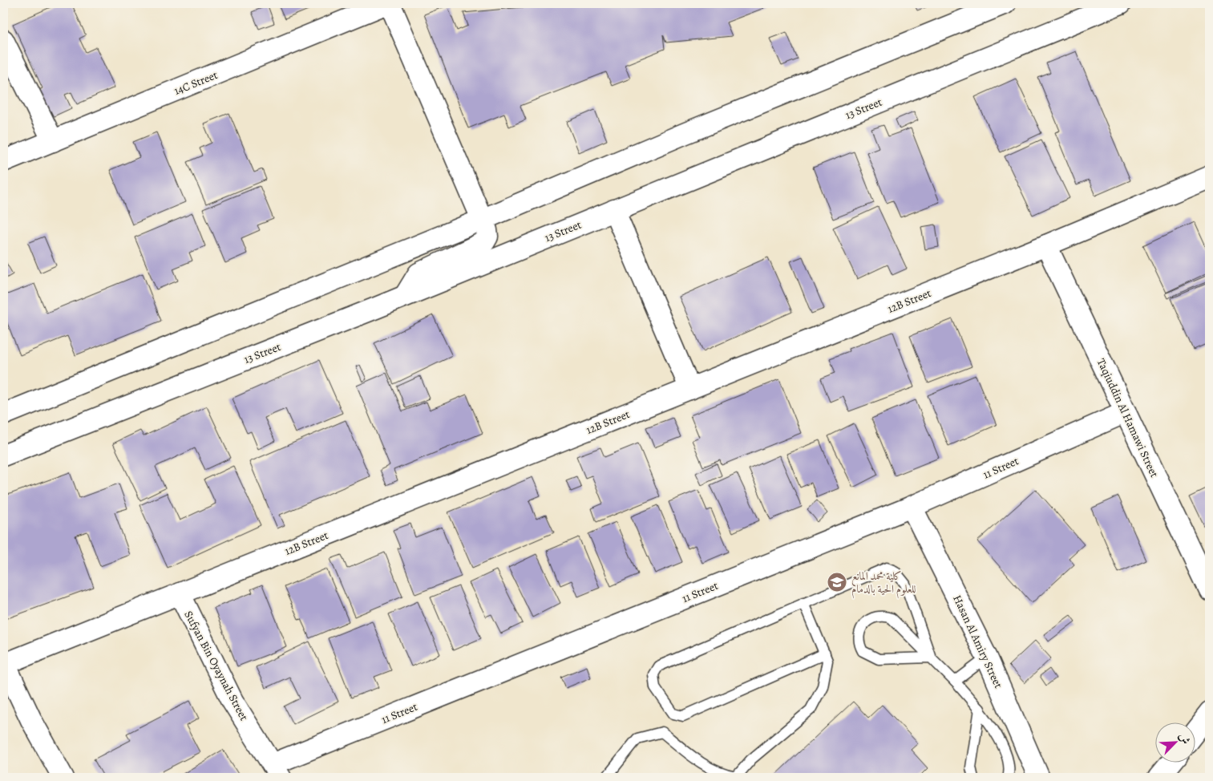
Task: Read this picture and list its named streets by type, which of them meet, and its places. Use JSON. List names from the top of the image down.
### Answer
{
  "streets": {
    "street": [
      "14C Street",
      "13 Street",
      "12B Street",
      "Taqiuddin Al Hamawi Street",
      "11 Street",
      "Hasan Al Amiry Street",
      "Sufyan Bin Oyaynah Street"
    ]
  },
  "crossings": [
    ["12B Street", "Taqiuddin Al Hamawi Street"],
    ["12B Street", "Sufyan Bin Oyaynah Street"],
    ["Taqiuddin Al Hamawi Street", "11 Street"],
    ["11 Street", "Hasan Al Amiry Street"],
    ["11 Street", "Sufyan Bin Oyaynah Street"]
  ],
  "places": {
    "school or university": ["كلية محمد المانع للعلوم الحية بالدمام"]
  },
  "north": "top right"
}
